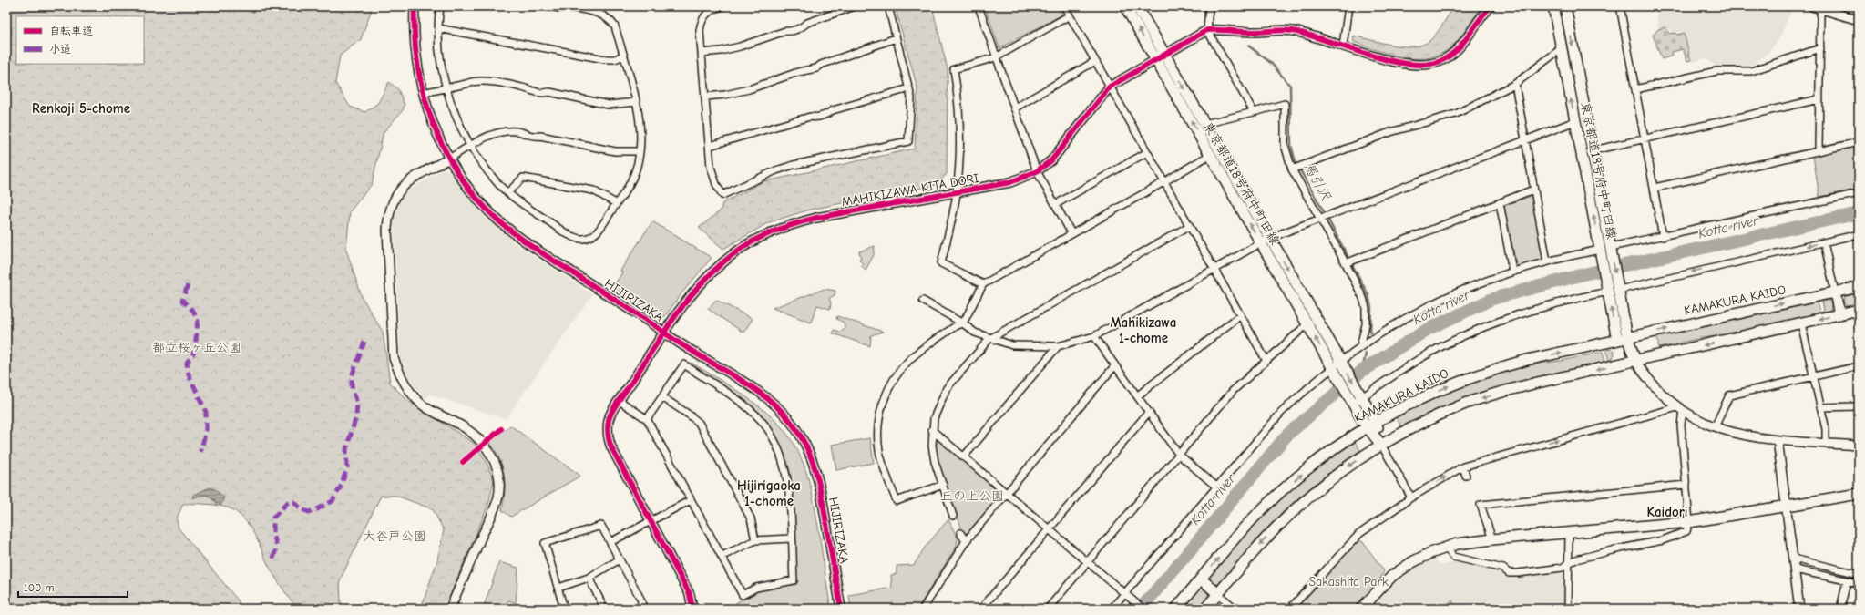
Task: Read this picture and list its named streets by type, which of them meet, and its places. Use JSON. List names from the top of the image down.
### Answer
{
  "streets": {
    "main road": ["東京都道18号府中町田線", "KAMAKURA KAIDO"],
    "street": ["MAHIKIZAWA KITA DORI", "HIJIRIZAKA"]
  },
  "crossings": [
    ["東京都道18号府中町田線", "MAHIKIZAWA KITA DORI"],
    ["東京都道18号府中町田線", "KAMAKURA KAIDO"],
    ["MAHIKIZAWA KITA DORI", "HIJIRIZAKA"]
  ],
  "districts": [
    "Renkoji 5-chome",
    "Mahikizawa 1-chome",
    "Hijirigaoka 1-chome",
    "Kaidori"
  ],
  "water": ["馬引沢", "Kotta river"],
  "parks": [
    "都立桜ヶ丘公園",
    "丘の上公園",
    "大谷戸公園",
    "Sakashita Park"
  ],
  "legend": ["自転車道", "小道"],
  "scale_bar": "100 m"
}
